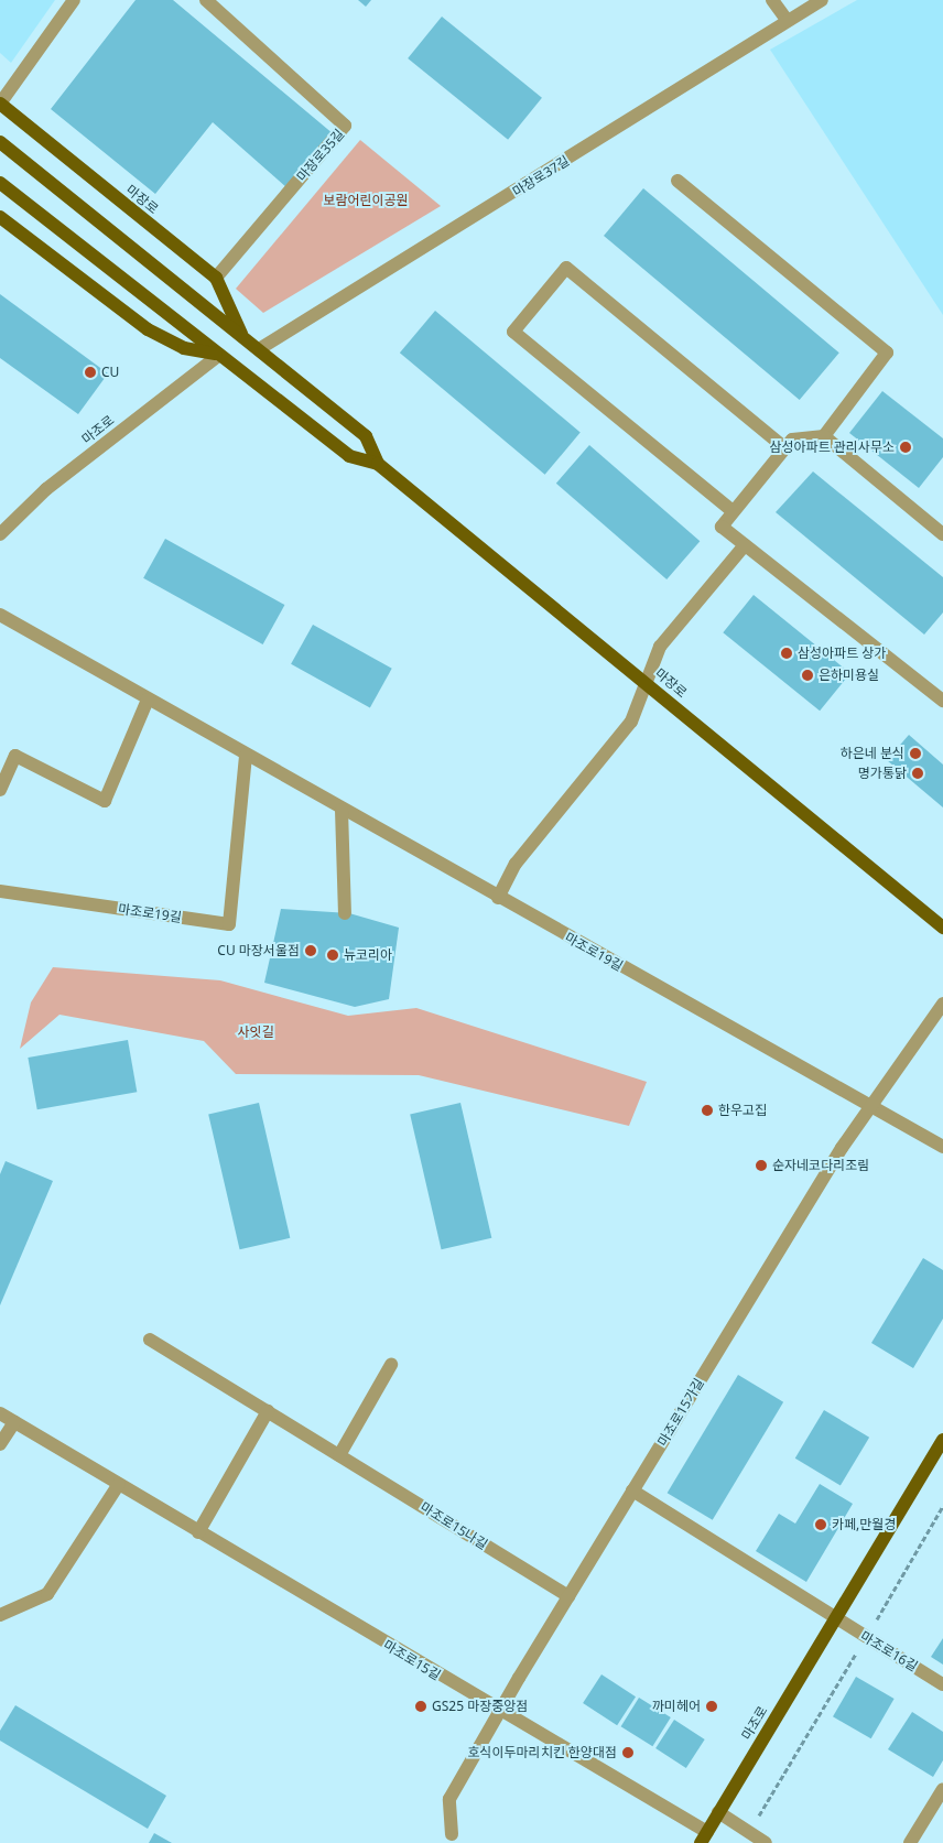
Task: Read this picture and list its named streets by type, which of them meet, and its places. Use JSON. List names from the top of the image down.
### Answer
{
  "streets": {
    "main road": ["마장로", "마조로"],
    "street": [
      "마장로35길",
      "마장로37길",
      "마조로19길",
      "마조로15가길",
      "마조로15나길",
      "마조로16길",
      "마조로15길"
    ]
  },
  "crossings": [
    ["마장로35길", "마장로"],
    ["마장로37길", "마장로"],
    ["마장로", "마조로"],
    ["마조로", "마조로16길"],
    ["마조로", "마조로15길"],
    ["마조로19길", "마조로15가길"],
    ["마조로15가길", "마조로15나길"],
    ["마조로15가길", "마조로15길"]
  ],
  "parks": ["보람어린이공원", "사잇길"],
  "places": [
    "CU",
    "삼성아파트 관리사무소",
    "삼성아파트 상가",
    "은하미용실",
    "하은네 분식",
    "명가통닭",
    "CU 마장서울점",
    "뉴코리아",
    "한우고집",
    "순자네코다리조림",
    "카페,만월경",
    "GS25 마장중앙점",
    "까미헤어",
    "호식이두마리치킨 한양대점"
  ]
}
